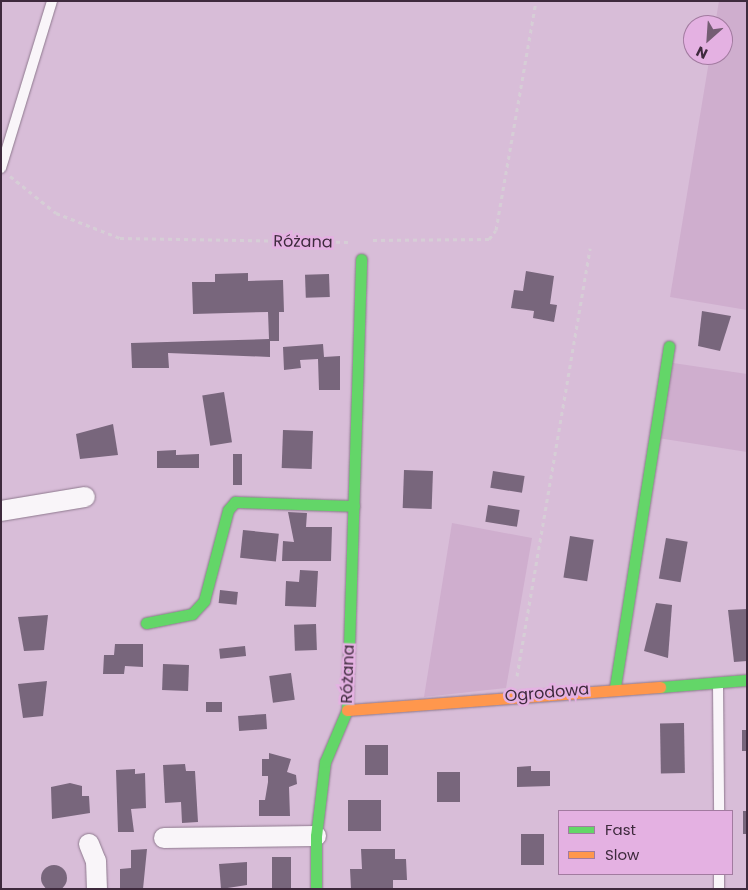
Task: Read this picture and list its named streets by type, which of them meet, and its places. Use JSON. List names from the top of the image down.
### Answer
{
  "streets": {
    "street": ["Różana", "Ogrodowa"]
  },
  "crossings": [
    ["Różana", "Ogrodowa"]
  ],
  "legend": ["Fast", "Slow"],
  "north": "bottom left"
}
